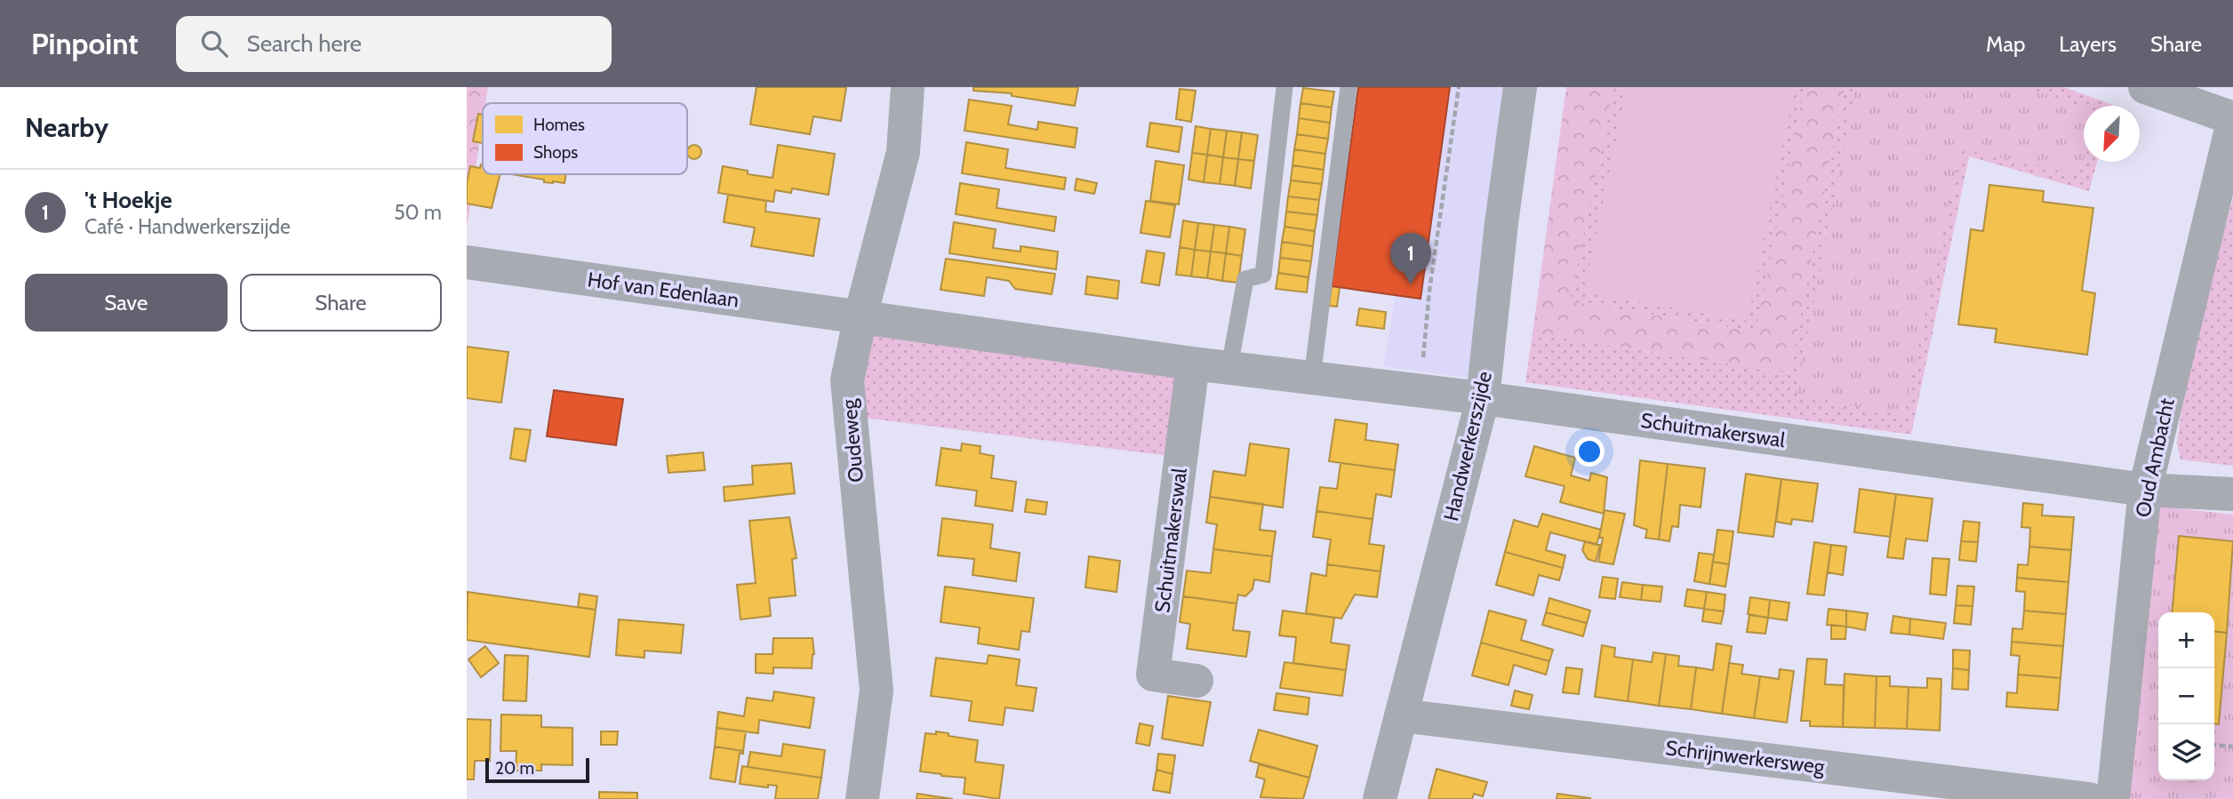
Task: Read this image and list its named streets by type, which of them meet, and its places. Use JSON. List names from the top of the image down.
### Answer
{
  "streets": {
    "street": [
      "Hof van Edenlaan",
      "Schuitmakerswal",
      "Oudeweg",
      "Handwerkerszijde",
      "Oud Ambacht",
      "Schrijnwerkersweg"
    ]
  },
  "crossings": [
    ["Hof van Edenlaan", "Schuitmakerswal"],
    ["Hof van Edenlaan", "Oudeweg"],
    ["Schuitmakerswal", "Oudeweg"],
    ["Schuitmakerswal", "Handwerkerszijde"],
    ["Schuitmakerswal", "Oud Ambacht"],
    ["Handwerkerszijde", "Schrijnwerkersweg"]
  ],
  "legend": ["Homes", "Shops"],
  "scale_bar": "20 m",
  "north": "bottom left",
  "page": {
    "header": "Pinpoint",
    "search": "Search here",
    "nav": ["Map", "Layers", "Share"],
    "heading": "Nearby",
    "list": [
      {
        "mark": "1",
        "name": "'t Hoekje",
        "note": "Café · Handwerkerszijde",
        "value": "50 m"
      }
    ],
    "pins": "1",
    "buttons": ["Save", "Share"],
    "map_buttons": ["+", "−"],
    "scale": "20 m"
  }
}
